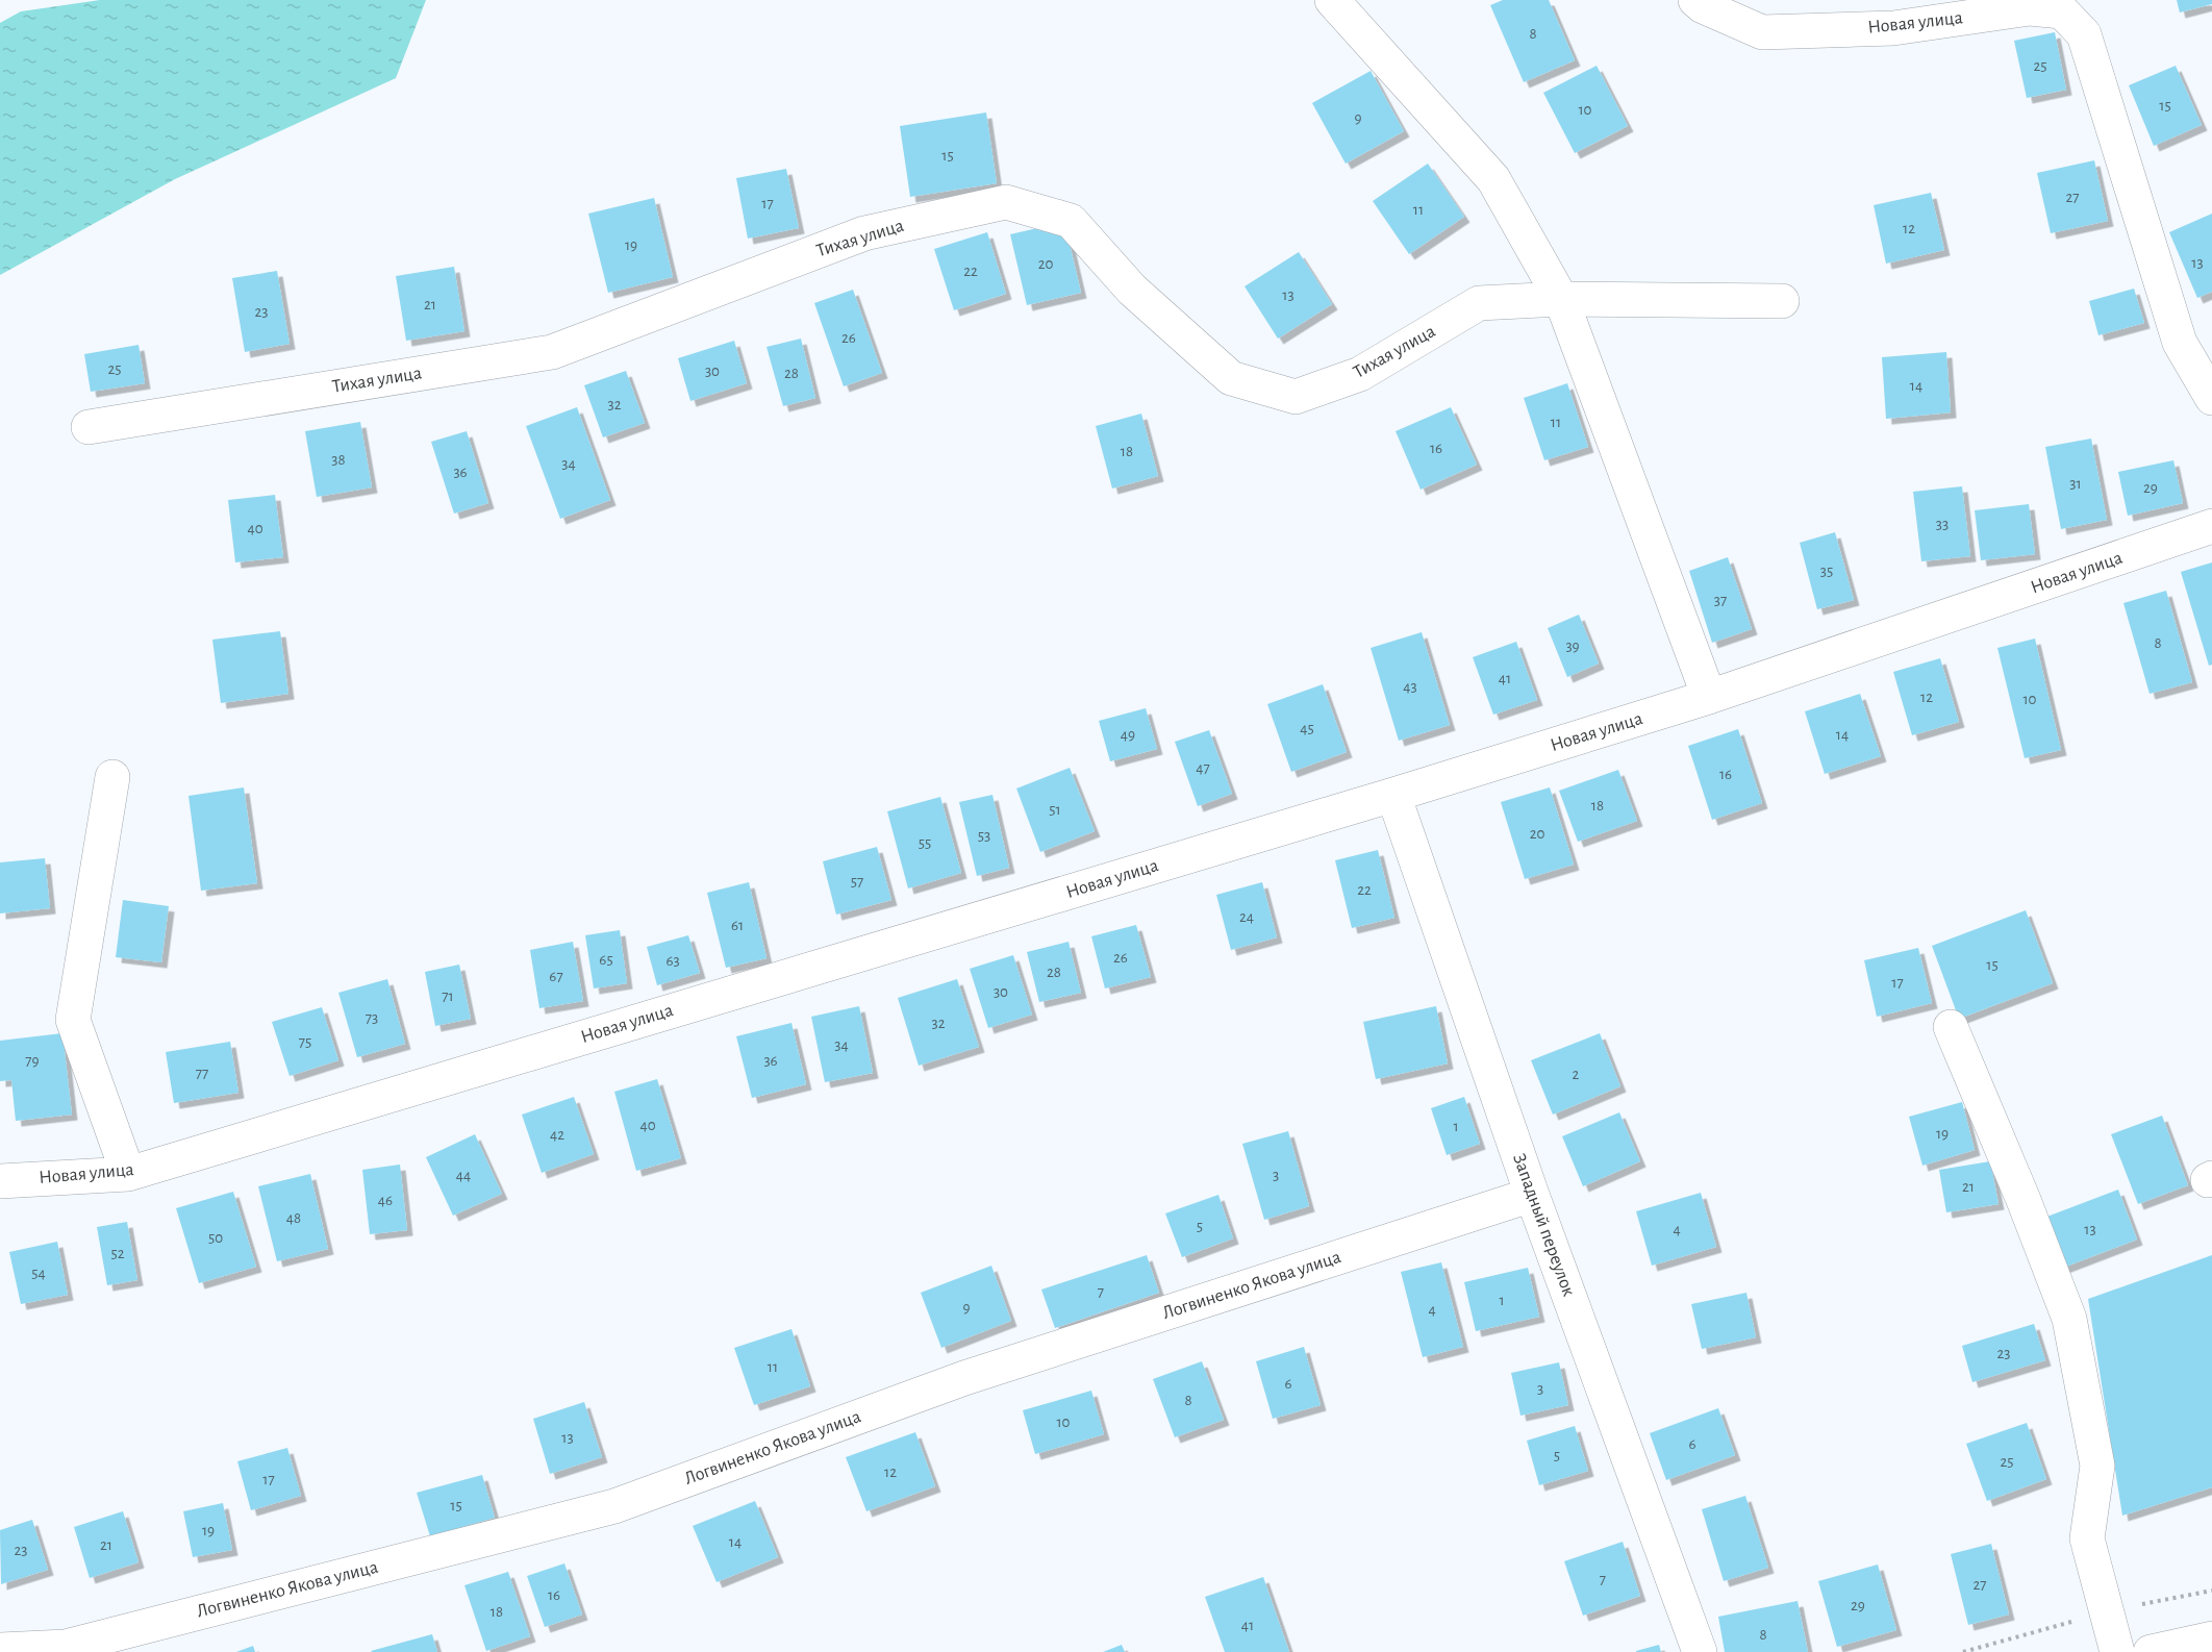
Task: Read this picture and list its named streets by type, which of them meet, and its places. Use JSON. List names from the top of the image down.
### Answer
{
  "streets": {
    "street": [
      "Новая улица",
      "Тихая улица",
      "Западный переулок",
      "Логвиненко Якова улица"
    ]
  },
  "crossings": [
    ["Новая улица", "Западный переулок"],
    ["Западный переулок", "Логвиненко Якова улица"]
  ],
  "house_numbers": [
    "8",
    "25",
    "15",
    "10",
    "9",
    "15",
    "27",
    "17",
    "11",
    "12",
    "19",
    "13",
    "20",
    "22",
    "13",
    "21",
    "23",
    "26",
    "25",
    "30",
    "28",
    "14",
    "32",
    "11",
    "16",
    "18",
    "38",
    "34",
    "36",
    "31",
    "29",
    "33",
    "40",
    "35",
    "37",
    "8",
    "39",
    "41",
    "43",
    "12",
    "10",
    "45",
    "49",
    "14",
    "47",
    "16",
    "18",
    "51",
    "20",
    "53",
    "55",
    "57",
    "22",
    "24",
    "61",
    "26",
    "65",
    "63",
    "15",
    "28",
    "67",
    "17",
    "30",
    "71",
    "73",
    "32",
    "75",
    "34",
    "79",
    "36",
    "77",
    "2",
    "40",
    "1",
    "19",
    "42",
    "44",
    "3",
    "21",
    "46",
    "48",
    "5",
    "4",
    "13",
    "50",
    "52",
    "54",
    "7",
    "1",
    "9",
    "4",
    "23",
    "11",
    "6",
    "3",
    "8",
    "10",
    "13",
    "6",
    "5",
    "25",
    "12",
    "17",
    "15",
    "19",
    "14",
    "21",
    "23",
    "7",
    "27",
    "16",
    "29",
    "18",
    "41",
    "8"
  ]
}
